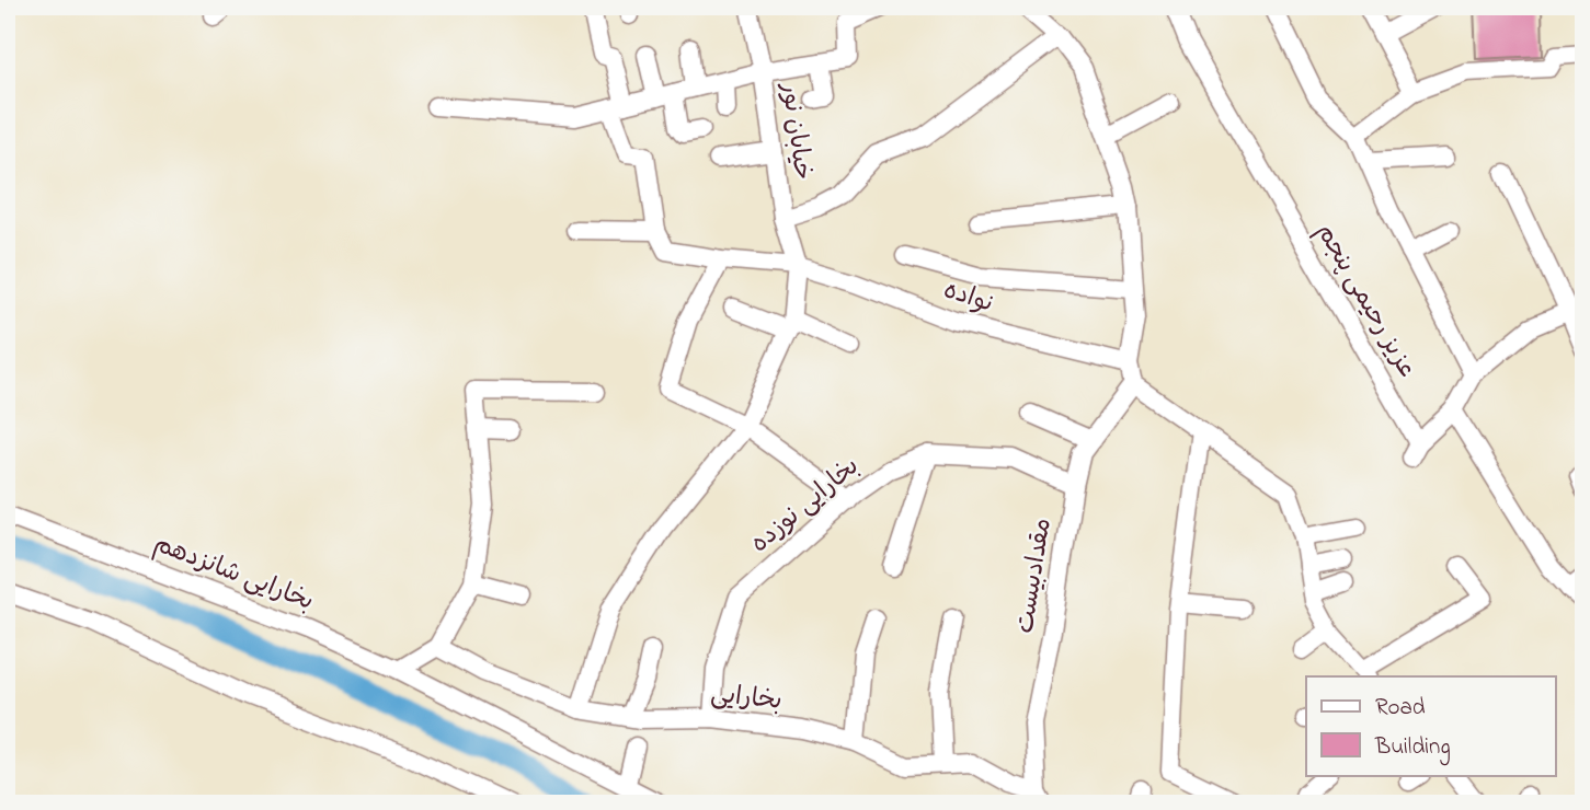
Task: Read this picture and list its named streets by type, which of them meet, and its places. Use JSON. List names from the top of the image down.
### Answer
{
  "streets": {
    "street": [
      "خیابان نور",
      "نواده",
      "عزیز رحیمی پنجم",
      "بخارایی نوزده",
      "بخارایی شانزدهم",
      "مقدادبیست",
      "بخارایی"
    ]
  },
  "crossings": [
    ["خیابان نور", "نواده"],
    ["خیابان نور", "بخارایی"],
    ["بخارایی نوزده", "مقدادبیست"],
    ["بخارایی نوزده", "بخارایی"],
    ["مقدادبیست", "بخارایی"]
  ],
  "legend": ["Road", "Building"]
}
